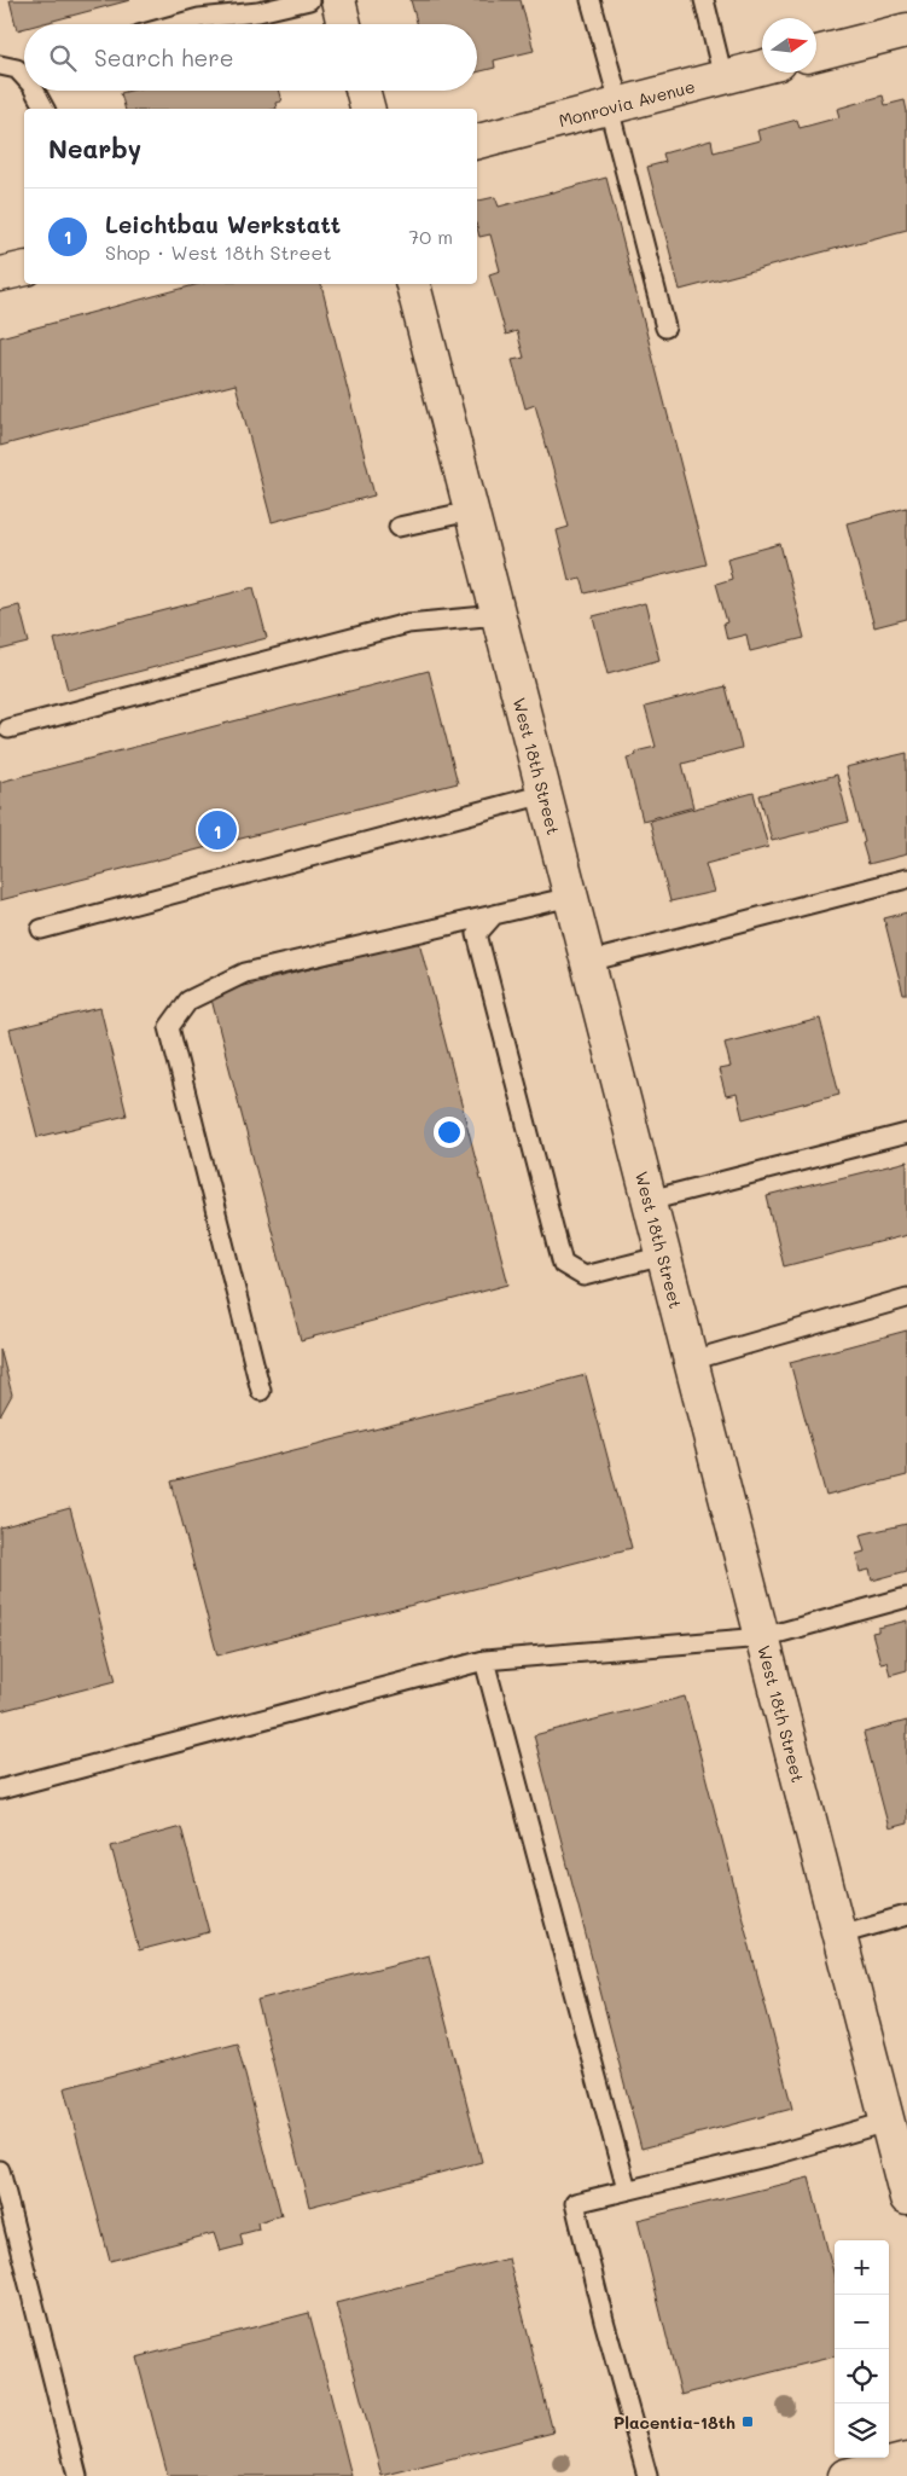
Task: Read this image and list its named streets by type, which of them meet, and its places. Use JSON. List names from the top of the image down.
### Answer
{
  "streets": {
    "street": ["Monrovia Avenue", "West 18th Street"]
  },
  "places": {
    "transit": ["Placentia-18th"]
  },
  "north": "right",
  "page": {
    "search": "Search here",
    "heading": "Nearby",
    "list": [
      {
        "mark": "1",
        "name": "Leichtbau Werkstatt",
        "note": "Shop · West 18th Street",
        "value": "70 m"
      }
    ],
    "pins": "1",
    "map_buttons": ["+", "−"]
  }
}
